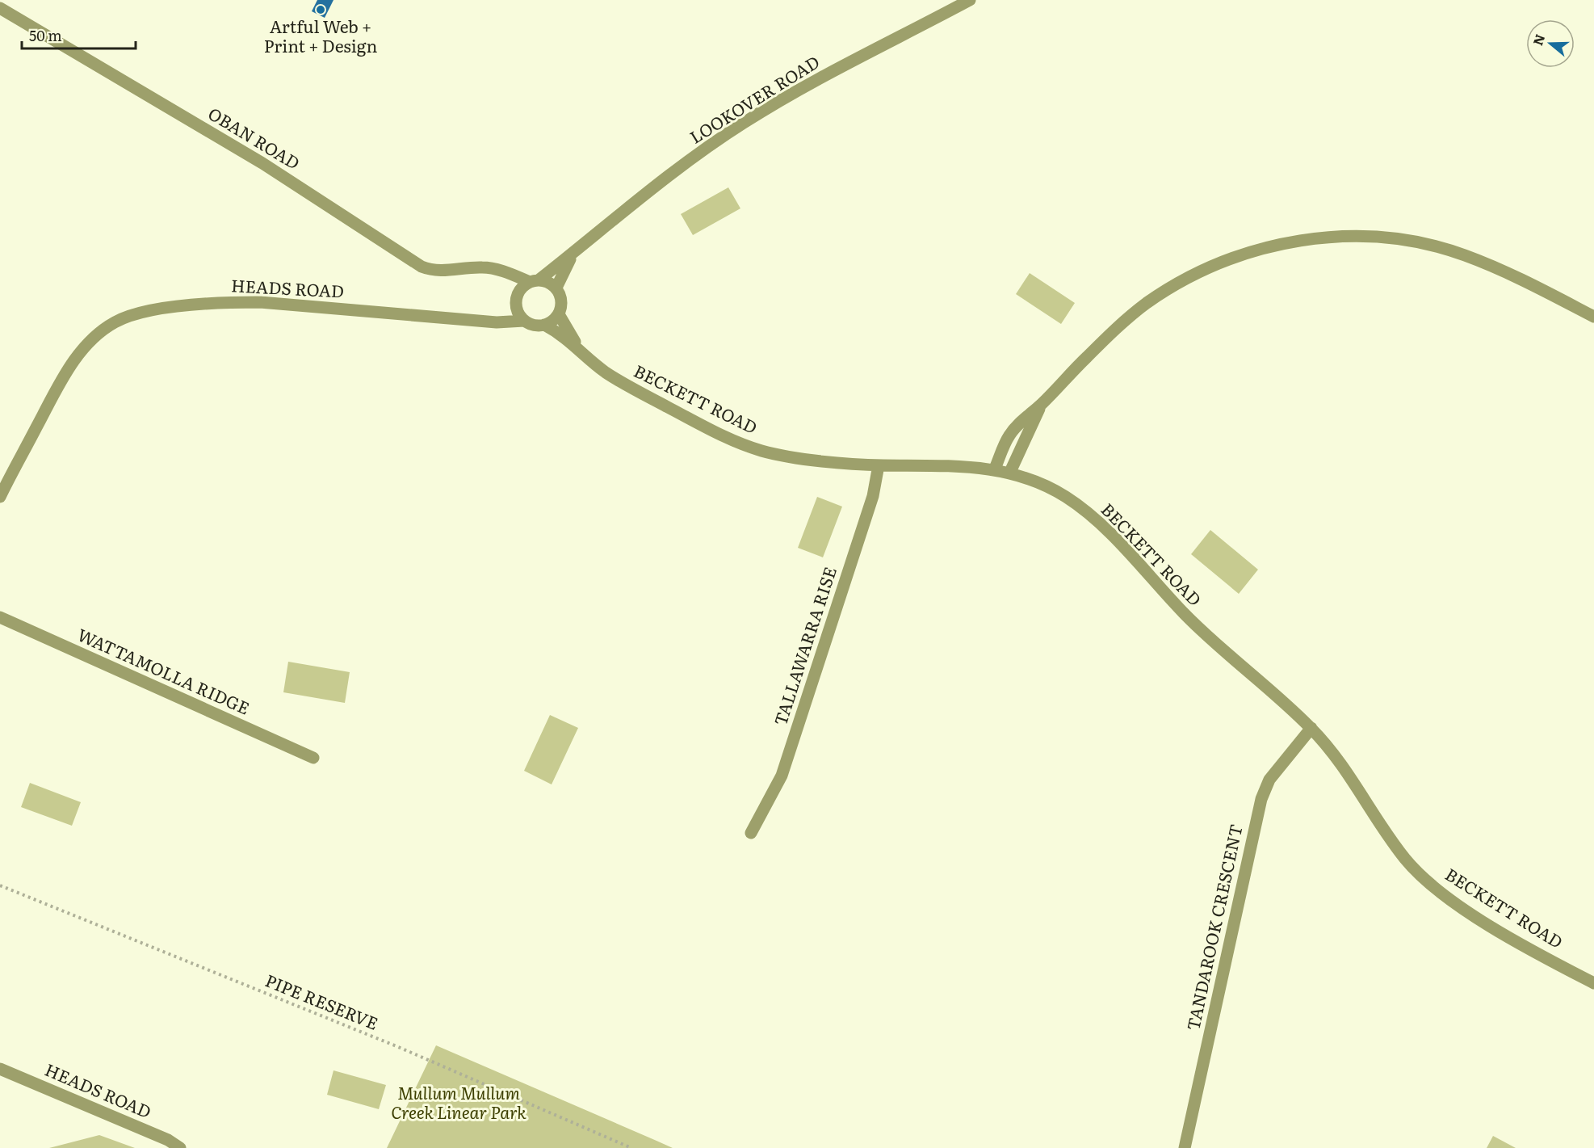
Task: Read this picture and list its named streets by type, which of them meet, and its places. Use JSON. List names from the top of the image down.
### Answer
{
  "streets": {
    "street": [
      "LOOKOVER ROAD",
      "OBAN ROAD",
      "HEADS ROAD",
      "BECKETT ROAD",
      "TALLAWARRA RISE",
      "WATTAMOLLA RIDGE",
      "TANDAROOK CRESCENT"
    ],
    "path": ["PIPE RESERVE"]
  },
  "crossings": [
    ["LOOKOVER ROAD", "OBAN ROAD"],
    ["LOOKOVER ROAD", "HEADS ROAD"],
    ["LOOKOVER ROAD", "BECKETT ROAD"],
    ["OBAN ROAD", "HEADS ROAD"],
    ["OBAN ROAD", "BECKETT ROAD"],
    ["HEADS ROAD", "BECKETT ROAD"],
    ["BECKETT ROAD", "TALLAWARRA RISE"],
    ["BECKETT ROAD", "TANDAROOK CRESCENT"]
  ],
  "parks": ["Mullum Mullum Creek Linear Park"],
  "places": ["Artful Web + Print + Design"],
  "scale_bar": "50 m",
  "north": "left"
}
